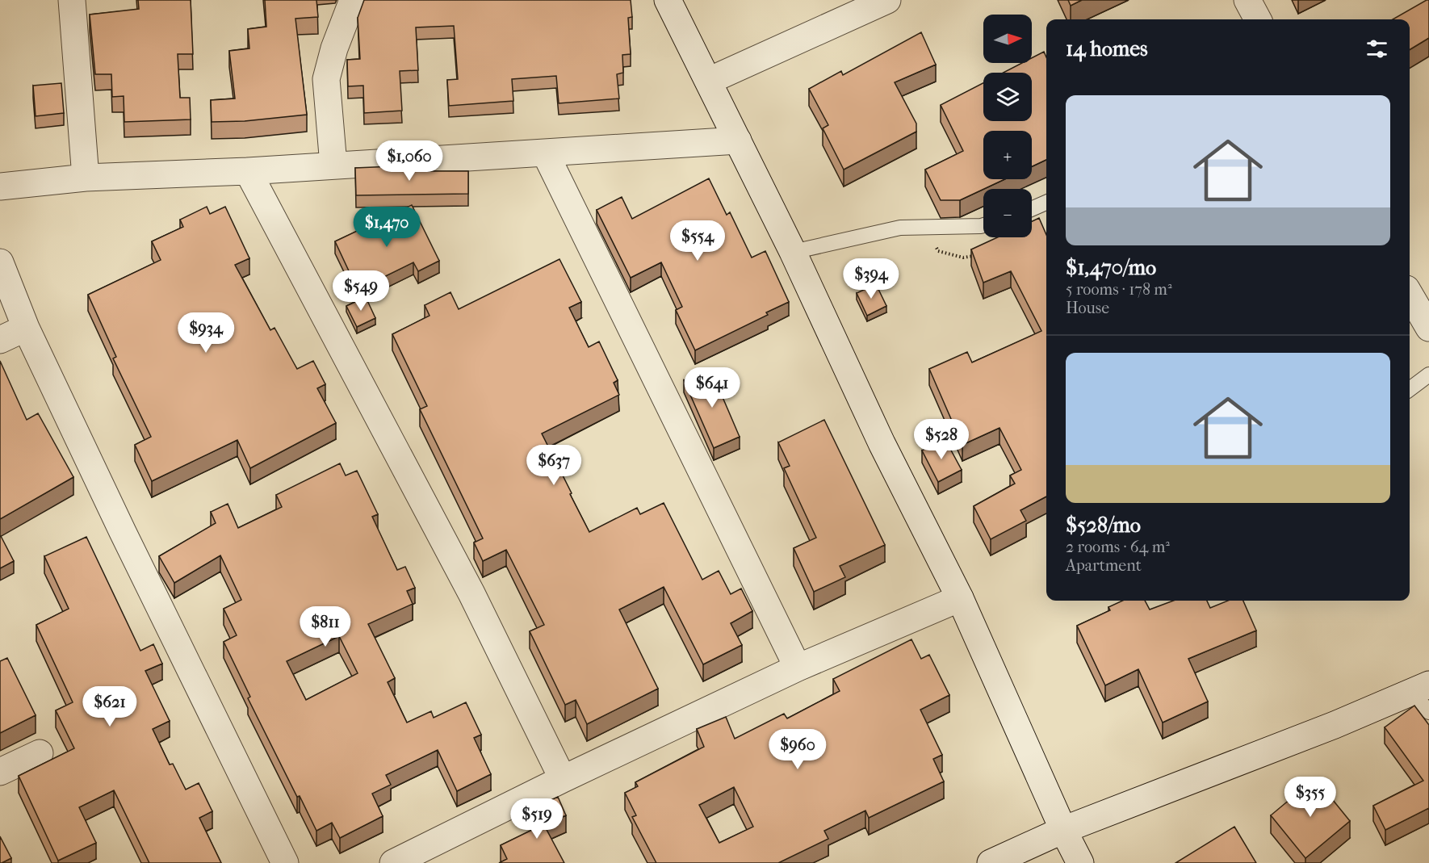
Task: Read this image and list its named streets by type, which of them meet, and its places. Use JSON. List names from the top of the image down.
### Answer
{
  "north": "right",
  "page": {
    "map_buttons": ["+", "−"],
    "heading": "14 homes",
    "list": [
      {
        "name": "$1,470/mo",
        "note": "5 rooms · 178 m² · House"
      },
      {
        "name": "$528/mo",
        "note": "2 rooms · 64 m² · Apartment"
      }
    ],
    "price": [
      "$1,060",
      "$1,470",
      "$554",
      "$394",
      "$549",
      "$934",
      "$641",
      "$528",
      "$637",
      "$811",
      "$621",
      "$960",
      "$355",
      "$519"
    ]
  }
}
